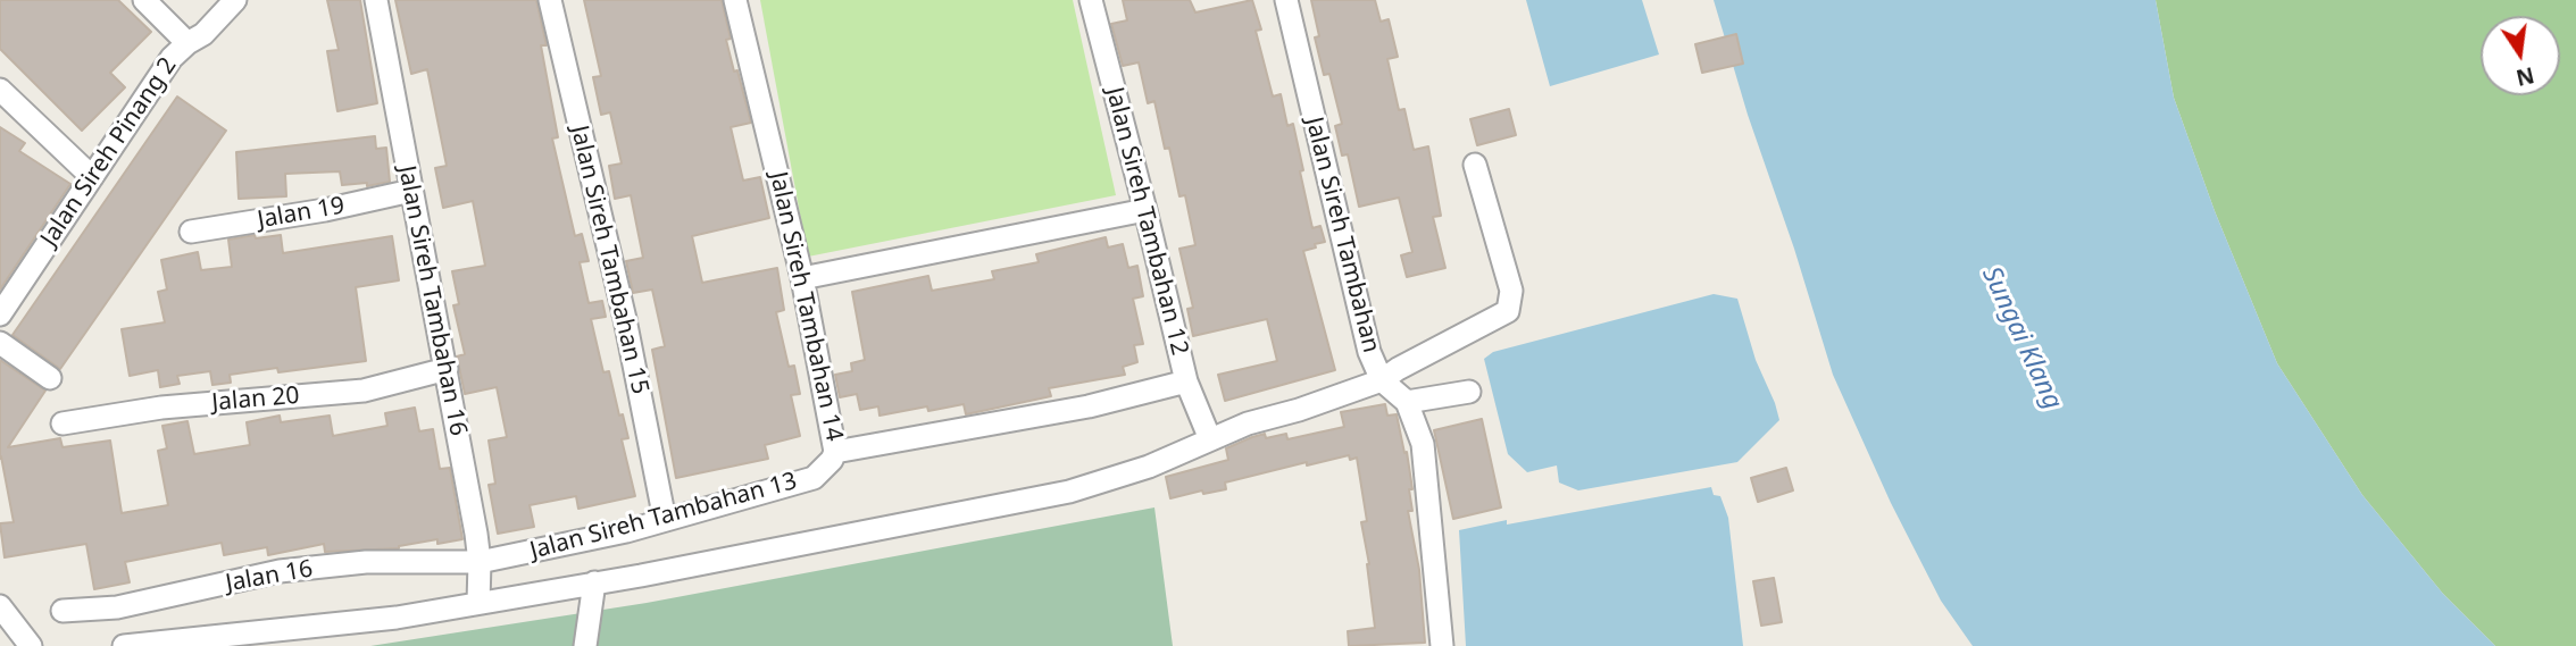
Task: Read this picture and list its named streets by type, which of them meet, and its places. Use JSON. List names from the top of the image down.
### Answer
{
  "streets": {
    "street": [
      "Jalan Sireh Pinang 2",
      "Jalan 19",
      "Jalan Sireh Tambahan 12",
      "Jalan Sireh Tambahan",
      "Jalan Sireh Tambahan 15",
      "Jalan Sireh Tambahan 16",
      "Jalan Sireh Tambahan 14",
      "Jalan 20",
      "Jalan Sireh Tambahan 13",
      "Jalan 16"
    ]
  },
  "crossings": [
    ["Jalan 19", "Jalan Sireh Tambahan 16"],
    ["Jalan Sireh Tambahan 12", "Jalan Sireh Tambahan 14"],
    ["Jalan Sireh Tambahan 15", "Jalan Sireh Tambahan 13"],
    ["Jalan Sireh Tambahan 16", "Jalan 20"],
    ["Jalan Sireh Tambahan 16", "Jalan Sireh Tambahan 13"],
    ["Jalan Sireh Tambahan 16", "Jalan 16"],
    ["Jalan Sireh Tambahan 14", "Jalan Sireh Tambahan 13"],
    ["Jalan Sireh Tambahan 13", "Jalan 16"]
  ],
  "water": ["Sungai Klang"],
  "north": "bottom"
}
